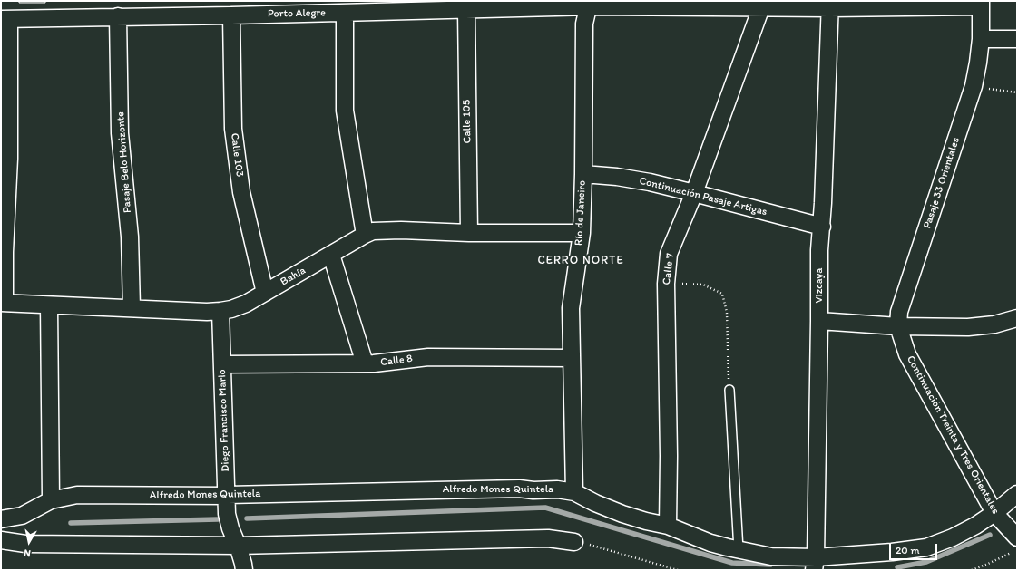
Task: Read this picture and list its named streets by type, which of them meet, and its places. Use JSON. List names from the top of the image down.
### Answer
{
  "streets": {
    "street": [
      "Porto Alegre",
      "Calle 105",
      "Calle 103",
      "Pasaje Belo Horizonte",
      "Pasaje 33 Orientales",
      "Continuación Pasaje Artigas",
      "Río de Janeiro",
      "Calle 7",
      "Bahía",
      "Vizcaya",
      "Calle 8",
      "Diego Francisco Mario",
      "Continuación Treinta y Tres Orientales",
      "Alfredo Mones Quintela"
    ]
  },
  "crossings": [
    ["Porto Alegre", "Calle 105"],
    ["Porto Alegre", "Calle 103"],
    ["Porto Alegre", "Pasaje Belo Horizonte"],
    ["Porto Alegre", "Pasaje 33 Orientales"],
    ["Porto Alegre", "Río de Janeiro"],
    ["Porto Alegre", "Calle 7"],
    ["Porto Alegre", "Vizcaya"],
    ["Calle 105", "Bahía"],
    ["Calle 103", "Bahía"],
    ["Pasaje Belo Horizonte", "Bahía"],
    ["Pasaje 33 Orientales", "Continuación Treinta y Tres Orientales"],
    ["Continuación Pasaje Artigas", "Río de Janeiro"],
    ["Continuación Pasaje Artigas", "Calle 7"],
    ["Continuación Pasaje Artigas", "Vizcaya"],
    ["Río de Janeiro", "Bahía"],
    ["Río de Janeiro", "Calle 8"],
    ["Río de Janeiro", "Alfredo Mones Quintela"],
    ["Calle 7", "Alfredo Mones Quintela"],
    ["Bahía", "Diego Francisco Mario"],
    ["Vizcaya", "Alfredo Mones Quintela"],
    ["Calle 8", "Diego Francisco Mario"],
    ["Diego Francisco Mario", "Alfredo Mones Quintela"],
    ["Continuación Treinta y Tres Orientales", "Alfredo Mones Quintela"]
  ],
  "districts": ["CERRO NORTE"],
  "scale_bar": "20 m",
  "north": "bottom"
}
